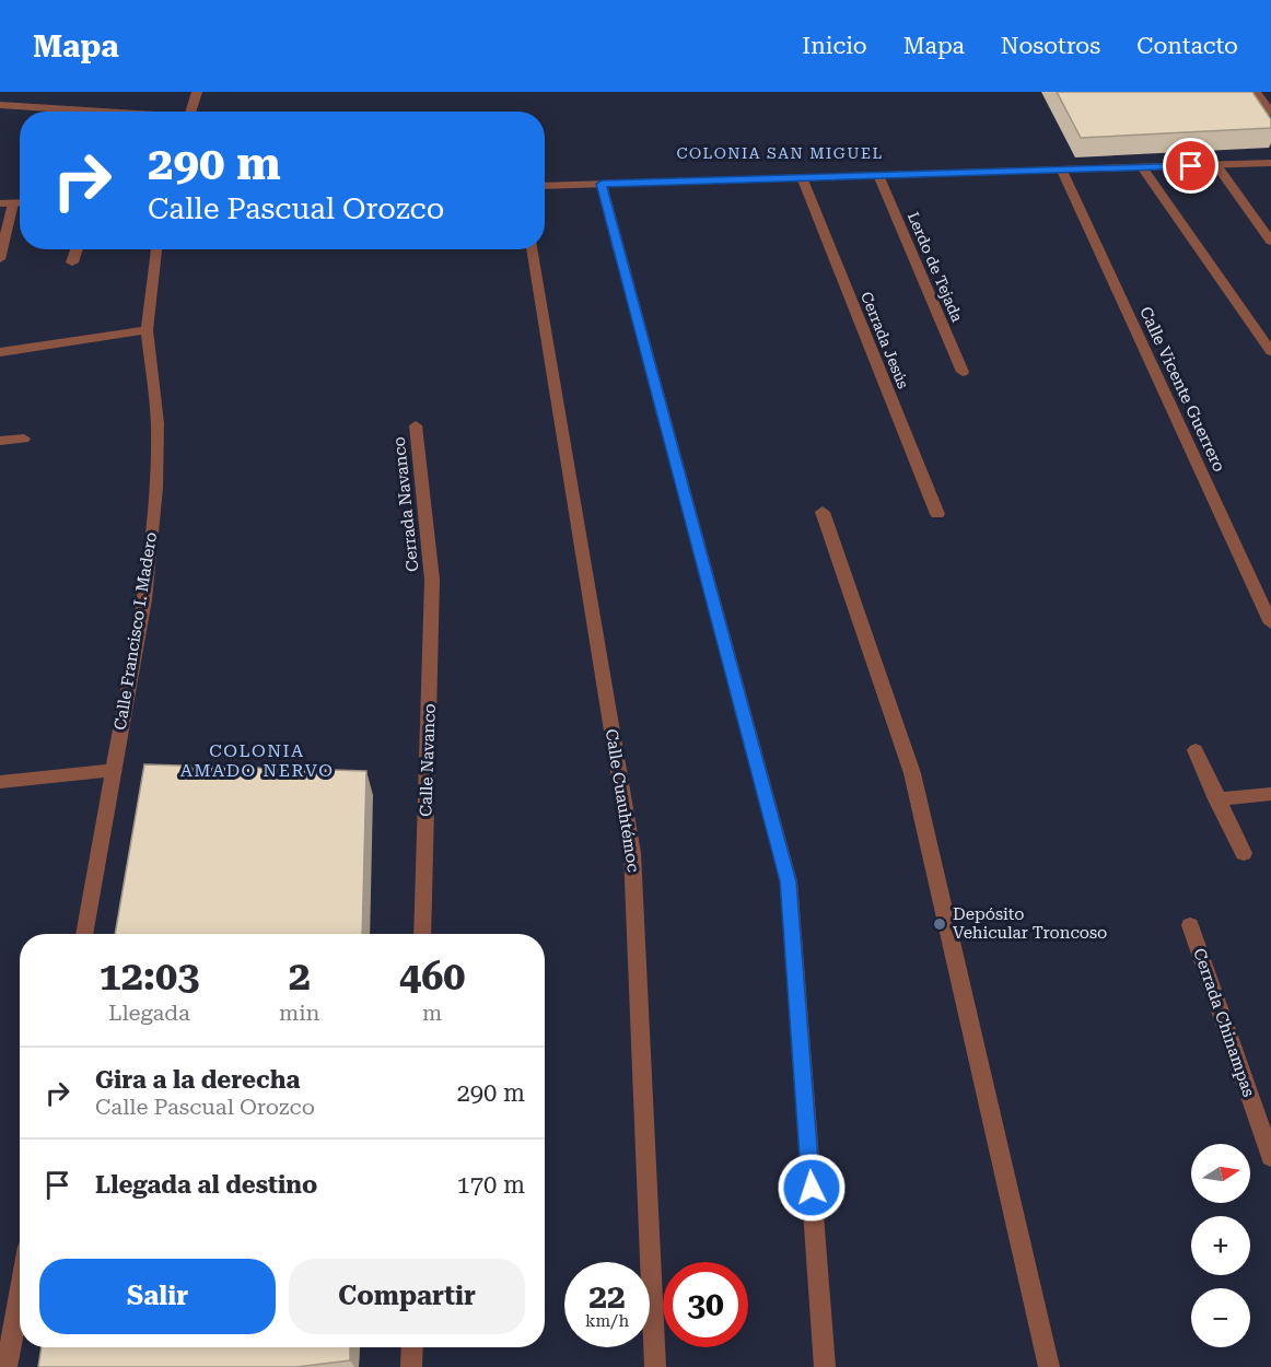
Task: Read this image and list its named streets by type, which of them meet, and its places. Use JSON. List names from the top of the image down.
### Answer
{
  "streets": {
    "street": [
      "Lerdo de Tejada",
      "Cerrada Jesús",
      "Calle Vicente Guerrero",
      "Cerrada Navanco",
      "Calle Francisco I. Madero",
      "Calle Navanco",
      "Calle Cuauhtémoc",
      "Cerrada Chinampas"
    ]
  },
  "crossings": [
    ["Cerrada Navanco", "Calle Navanco"]
  ],
  "districts": ["COLONIA SAN MIGUEL", "COLONIA AMADO NERVO"],
  "places": ["Depósito Vehicular Troncoso"],
  "north": "right",
  "page": {
    "header": "Mapa",
    "nav": [
      "Inicio",
      "Mapa",
      "Nosotros",
      "Contacto"
    ],
    "turn": ["290 m", "Calle Pascual Orozco"],
    "eta": [
      "12:03",
      "Llegada",
      "2",
      "min",
      "460",
      "m"
    ],
    "list": [
      {
        "name": "Gira a la derecha",
        "note": "Calle Pascual Orozco",
        "value": "290 m"
      },
      {
        "name": "Llegada al destino",
        "value": "170 m"
      }
    ],
    "map_buttons": ["+", "−"],
    "buttons": ["Salir", "Compartir"],
    "speed": "22 km/h",
    "limit": "30"
  }
}
